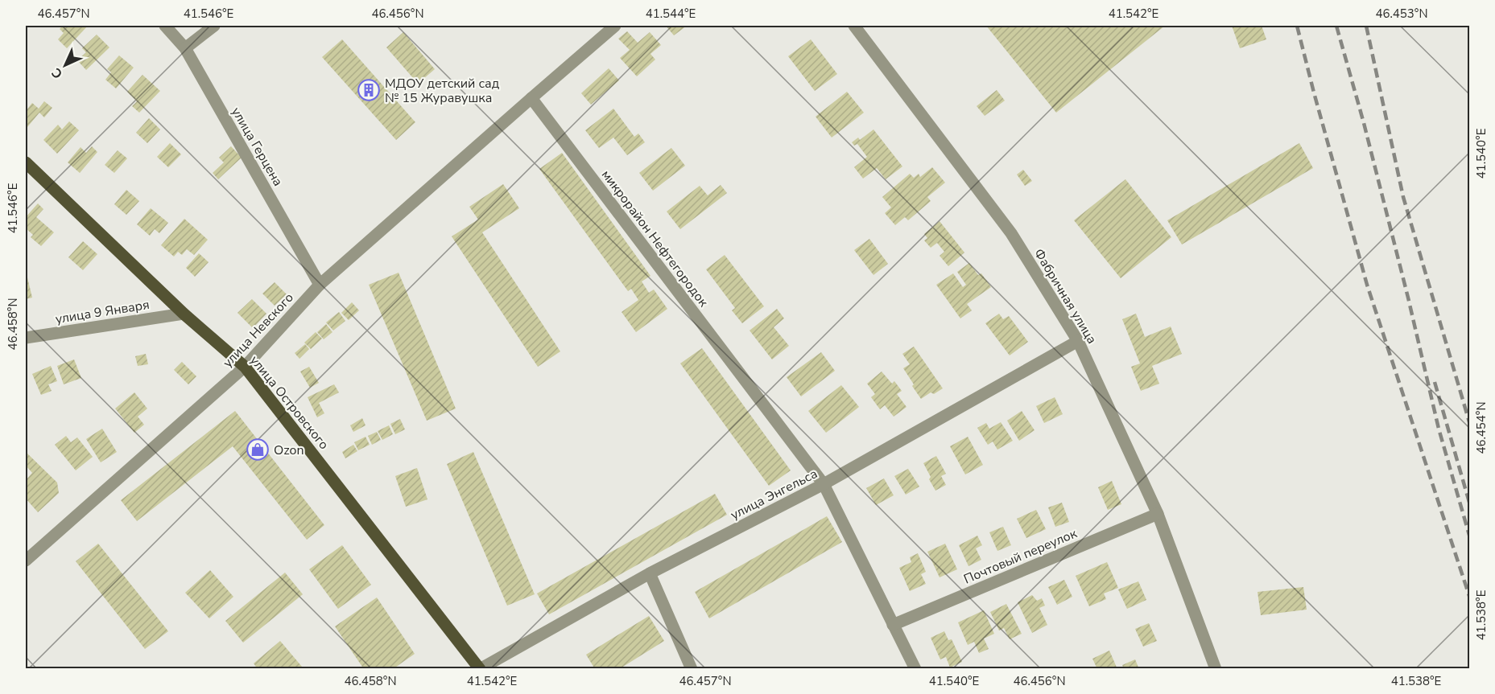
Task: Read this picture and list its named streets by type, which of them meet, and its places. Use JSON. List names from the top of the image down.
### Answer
{
  "streets": {
    "main road": ["улица Островского"],
    "street": [
      "улица Герцена",
      "микрорайон Нефтегородок",
      "Фабричная улица",
      "улица 9 Января",
      "улица Невского",
      "улица Энгельса",
      "Почтовый переулок"
    ]
  },
  "crossings": [
    ["улица Герцена", "улица Невского"],
    ["микрорайон Нефтегородок", "улица Невского"],
    ["микрорайон Нефтегородок", "улица Энгельса"],
    ["микрорайон Нефтегородок", "Почтовый переулок"],
    ["Фабричная улица", "улица Энгельса"],
    ["Фабричная улица", "Почтовый переулок"],
    ["улица 9 Января", "улица Островского"],
    ["улица Невского", "улица Островского"],
    ["улица Островского", "улица Энгельса"]
  ],
  "places": {
    "building": ["МДОУ детский сад № 15 Журавушка"],
    "shop": ["Ozon"]
  },
  "north": "bottom left",
  "coordinates": [
    "46.457°N",
    "41.546°E",
    "46.456°N",
    "41.544°E",
    "41.542°E",
    "46.453°N",
    "41.540°E",
    "46.458°N",
    "46.454°N",
    "41.538°E"
  ]
}
